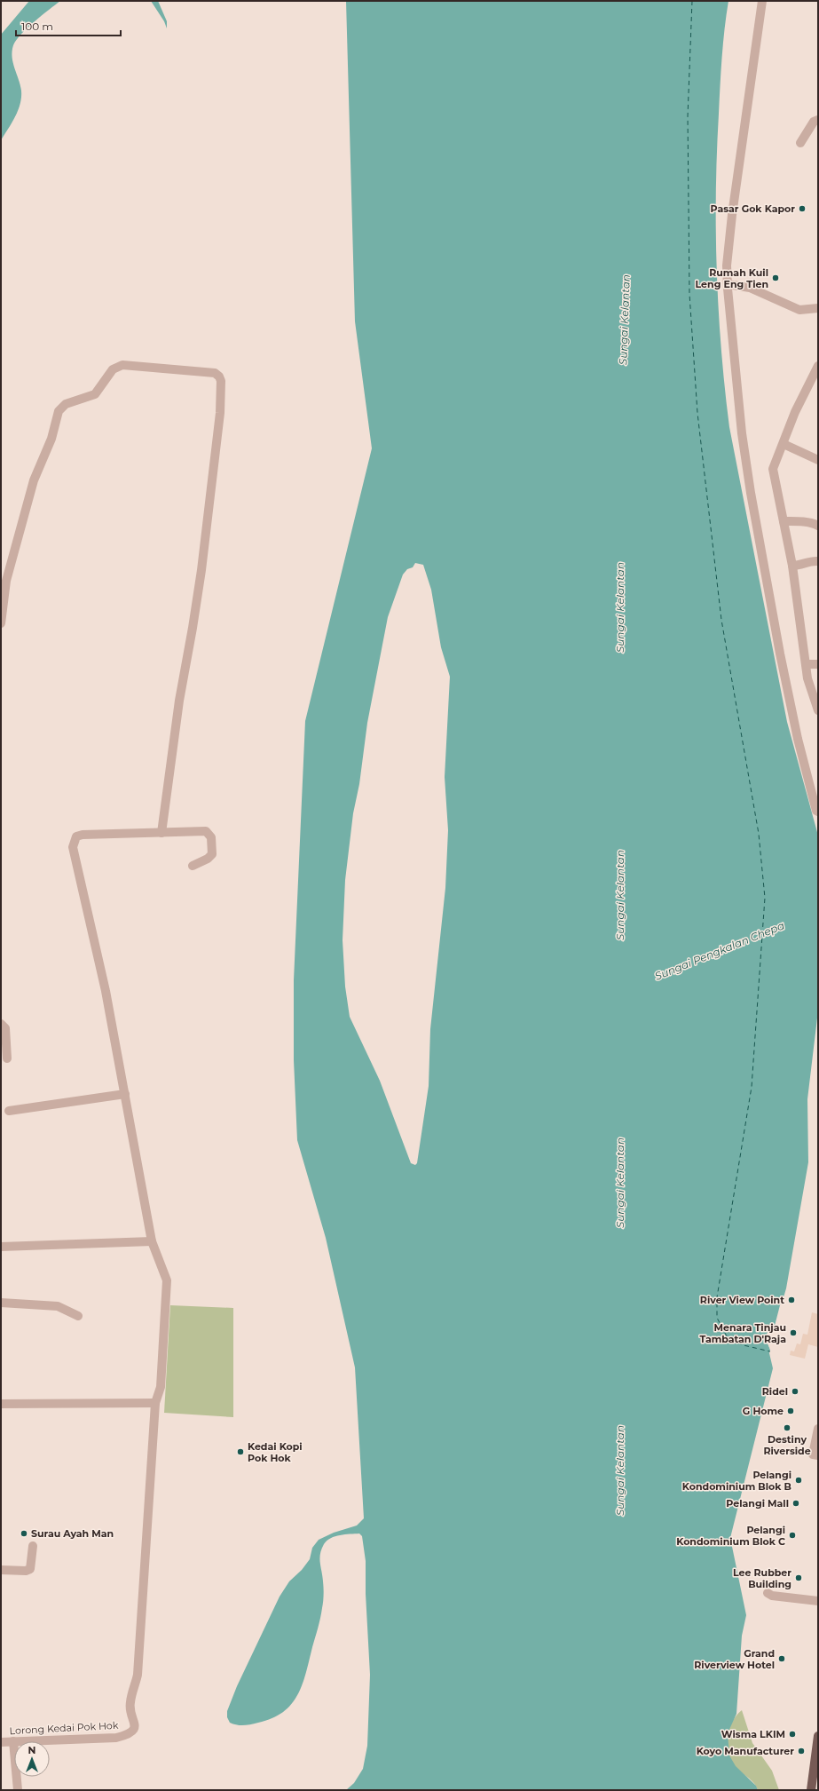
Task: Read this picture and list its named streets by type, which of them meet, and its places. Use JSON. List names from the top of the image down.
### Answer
{
  "streets": {
    "street": ["Lorong Kedai Pok Hok"]
  },
  "water": ["Sungai Kelantan", "Sungai Pengkalan Chepa"],
  "places": [
    "Pasar Gok Kapor",
    "Rumah Kuil Leng Eng Tien",
    "River View Point",
    "Menara Tinjau Tambatan D'Raja",
    "Ridel",
    "G Home",
    "Destiny Riverside",
    "Kedai Kopi Pok Hok",
    "Pelangi Kondominium Blok B",
    "Pelangi Mall",
    "Surau Ayah Man",
    "Pelangi Kondominium Blok C",
    "Lee Rubber Building",
    "Grand Riverview Hotel",
    "Wisma LKIM",
    "Koyo Manufacturer"
  ],
  "scale_bar": "100 m",
  "north": "top"
}
